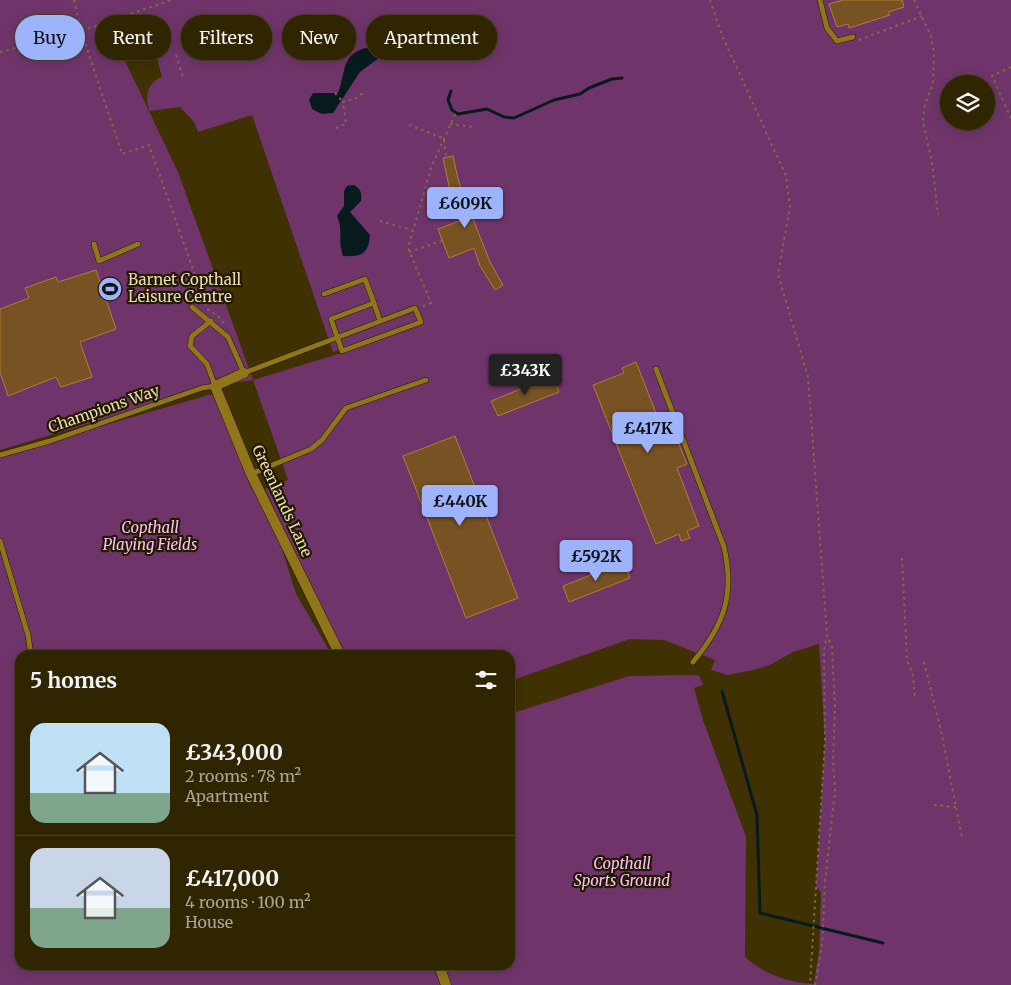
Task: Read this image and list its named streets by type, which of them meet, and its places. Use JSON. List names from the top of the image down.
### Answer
{
  "streets": {
    "street": ["Greenlands Lane"],
    "lane": ["Champions Way"]
  },
  "crossings": [
    ["Champions Way", "Greenlands Lane"]
  ],
  "parks": ["Copthall Playing Fields", "Copthall Sports Ground"],
  "places": {
    "sports": ["Barnet Copthall Leisure Centre"]
  },
  "page": {
    "chip": [
      "Buy",
      "Rent",
      "Filters",
      "New",
      "Apartment"
    ],
    "price": [
      "£609K",
      "£343K",
      "£417K",
      "£440K",
      "£592K"
    ],
    "heading": "5 homes",
    "list": [
      {
        "name": "£343,000",
        "note": "2 rooms · 78 m² · Apartment"
      },
      {
        "name": "£417,000",
        "note": "4 rooms · 100 m² · House"
      }
    ]
  }
}
